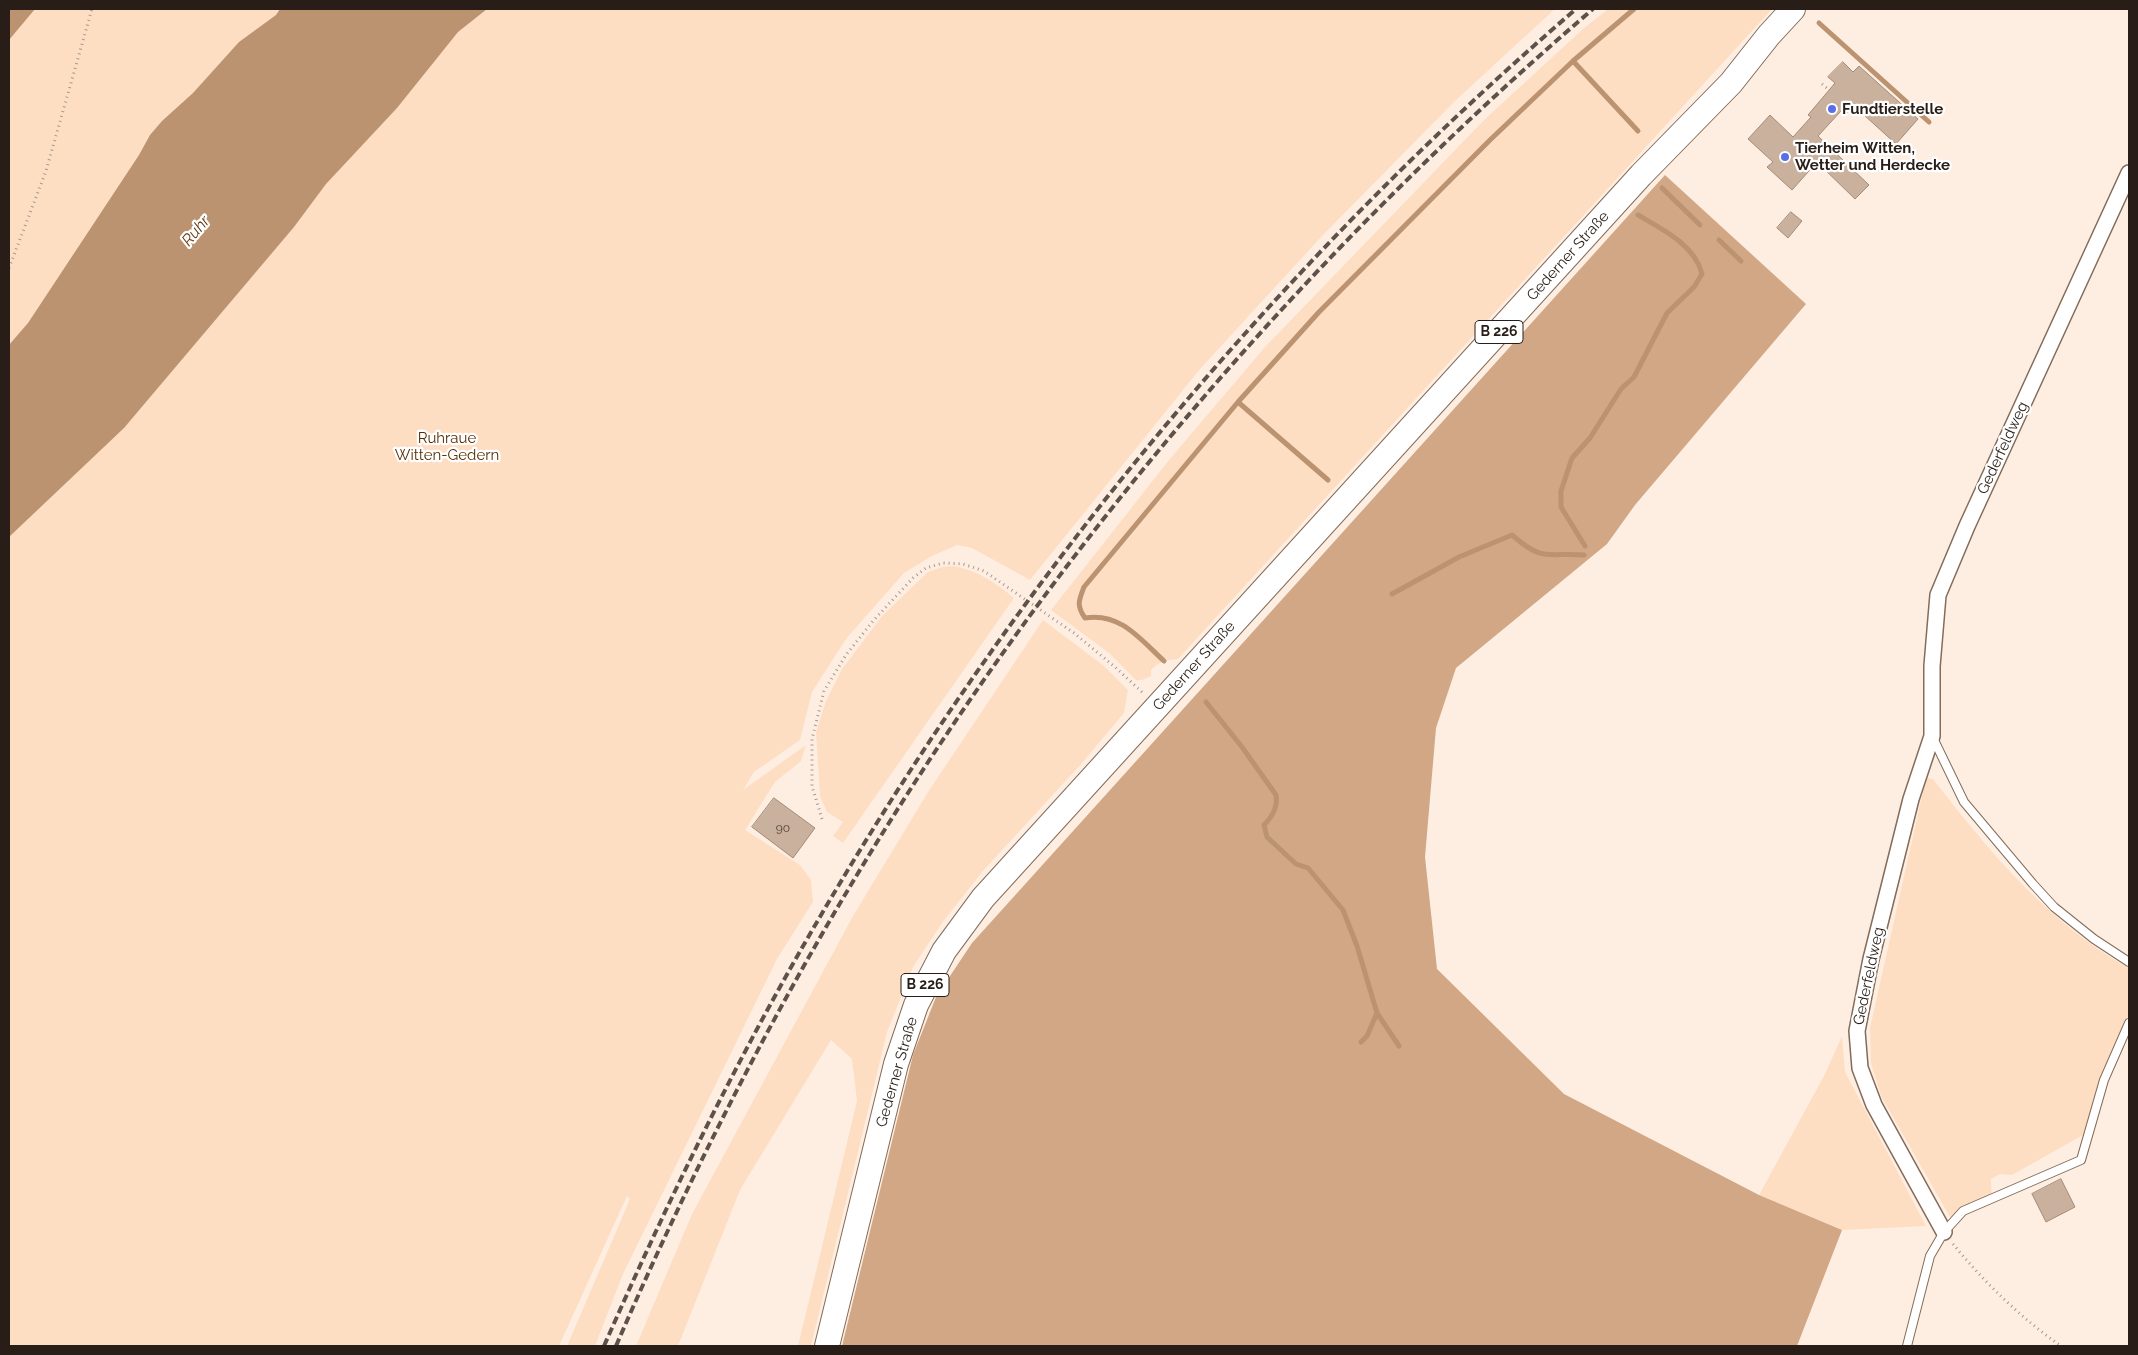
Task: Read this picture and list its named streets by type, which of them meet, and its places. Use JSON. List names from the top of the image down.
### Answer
{
  "streets": {
    "main road": ["Gederner Straße", "B 226"],
    "street": ["Gederfeldweg"]
  },
  "water": ["Ruhr"],
  "parks": ["Ruhraue Witten-Gedern"],
  "places": ["Fundtierstelle", "Tierheim Witten, Wetter und Herdecke"],
  "house_numbers": ["90"]
}
